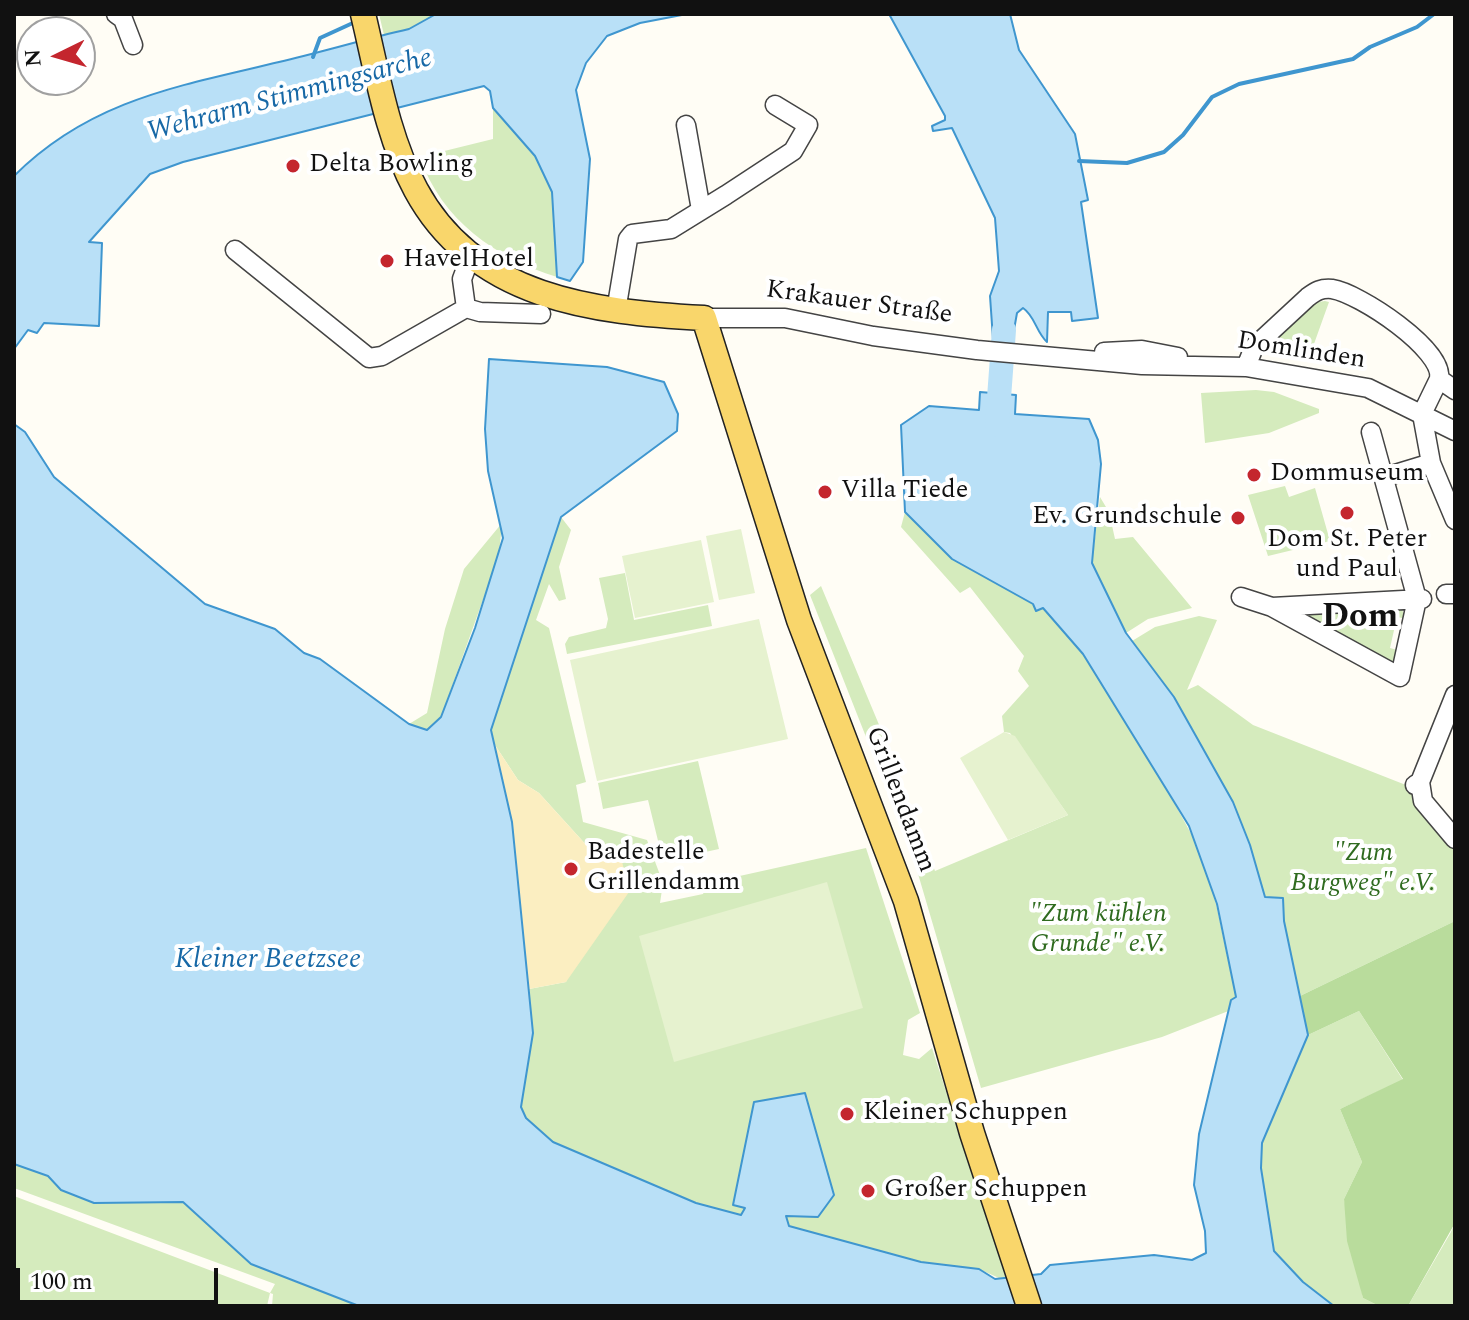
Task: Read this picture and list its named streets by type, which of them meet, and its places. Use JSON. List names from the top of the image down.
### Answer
{
  "streets": {
    "main road": ["Krakauer Straße", "Grillendamm"],
    "street": ["Domlinden"]
  },
  "crossings": [
    ["Krakauer Straße", "Domlinden"],
    ["Krakauer Straße", "Grillendamm"]
  ],
  "districts": ["Dom"],
  "water": ["Wehrarm Stimmingsarche", "Kleiner Beetzsee"],
  "parks": ["\"Zum Burgweg\" e.V.", "\"Zum kühlen Grunde\" e.V."],
  "places": [
    "Delta Bowling",
    "HavelHotel",
    "Dommuseum",
    "Villa Tiede",
    "Dom St. Peter und Paul",
    "Ev. Grundschule",
    "Badestelle Grillendamm",
    "Kleiner Schuppen",
    "Großer Schuppen"
  ],
  "scale_bar": "100 m",
  "north": "left"
}
